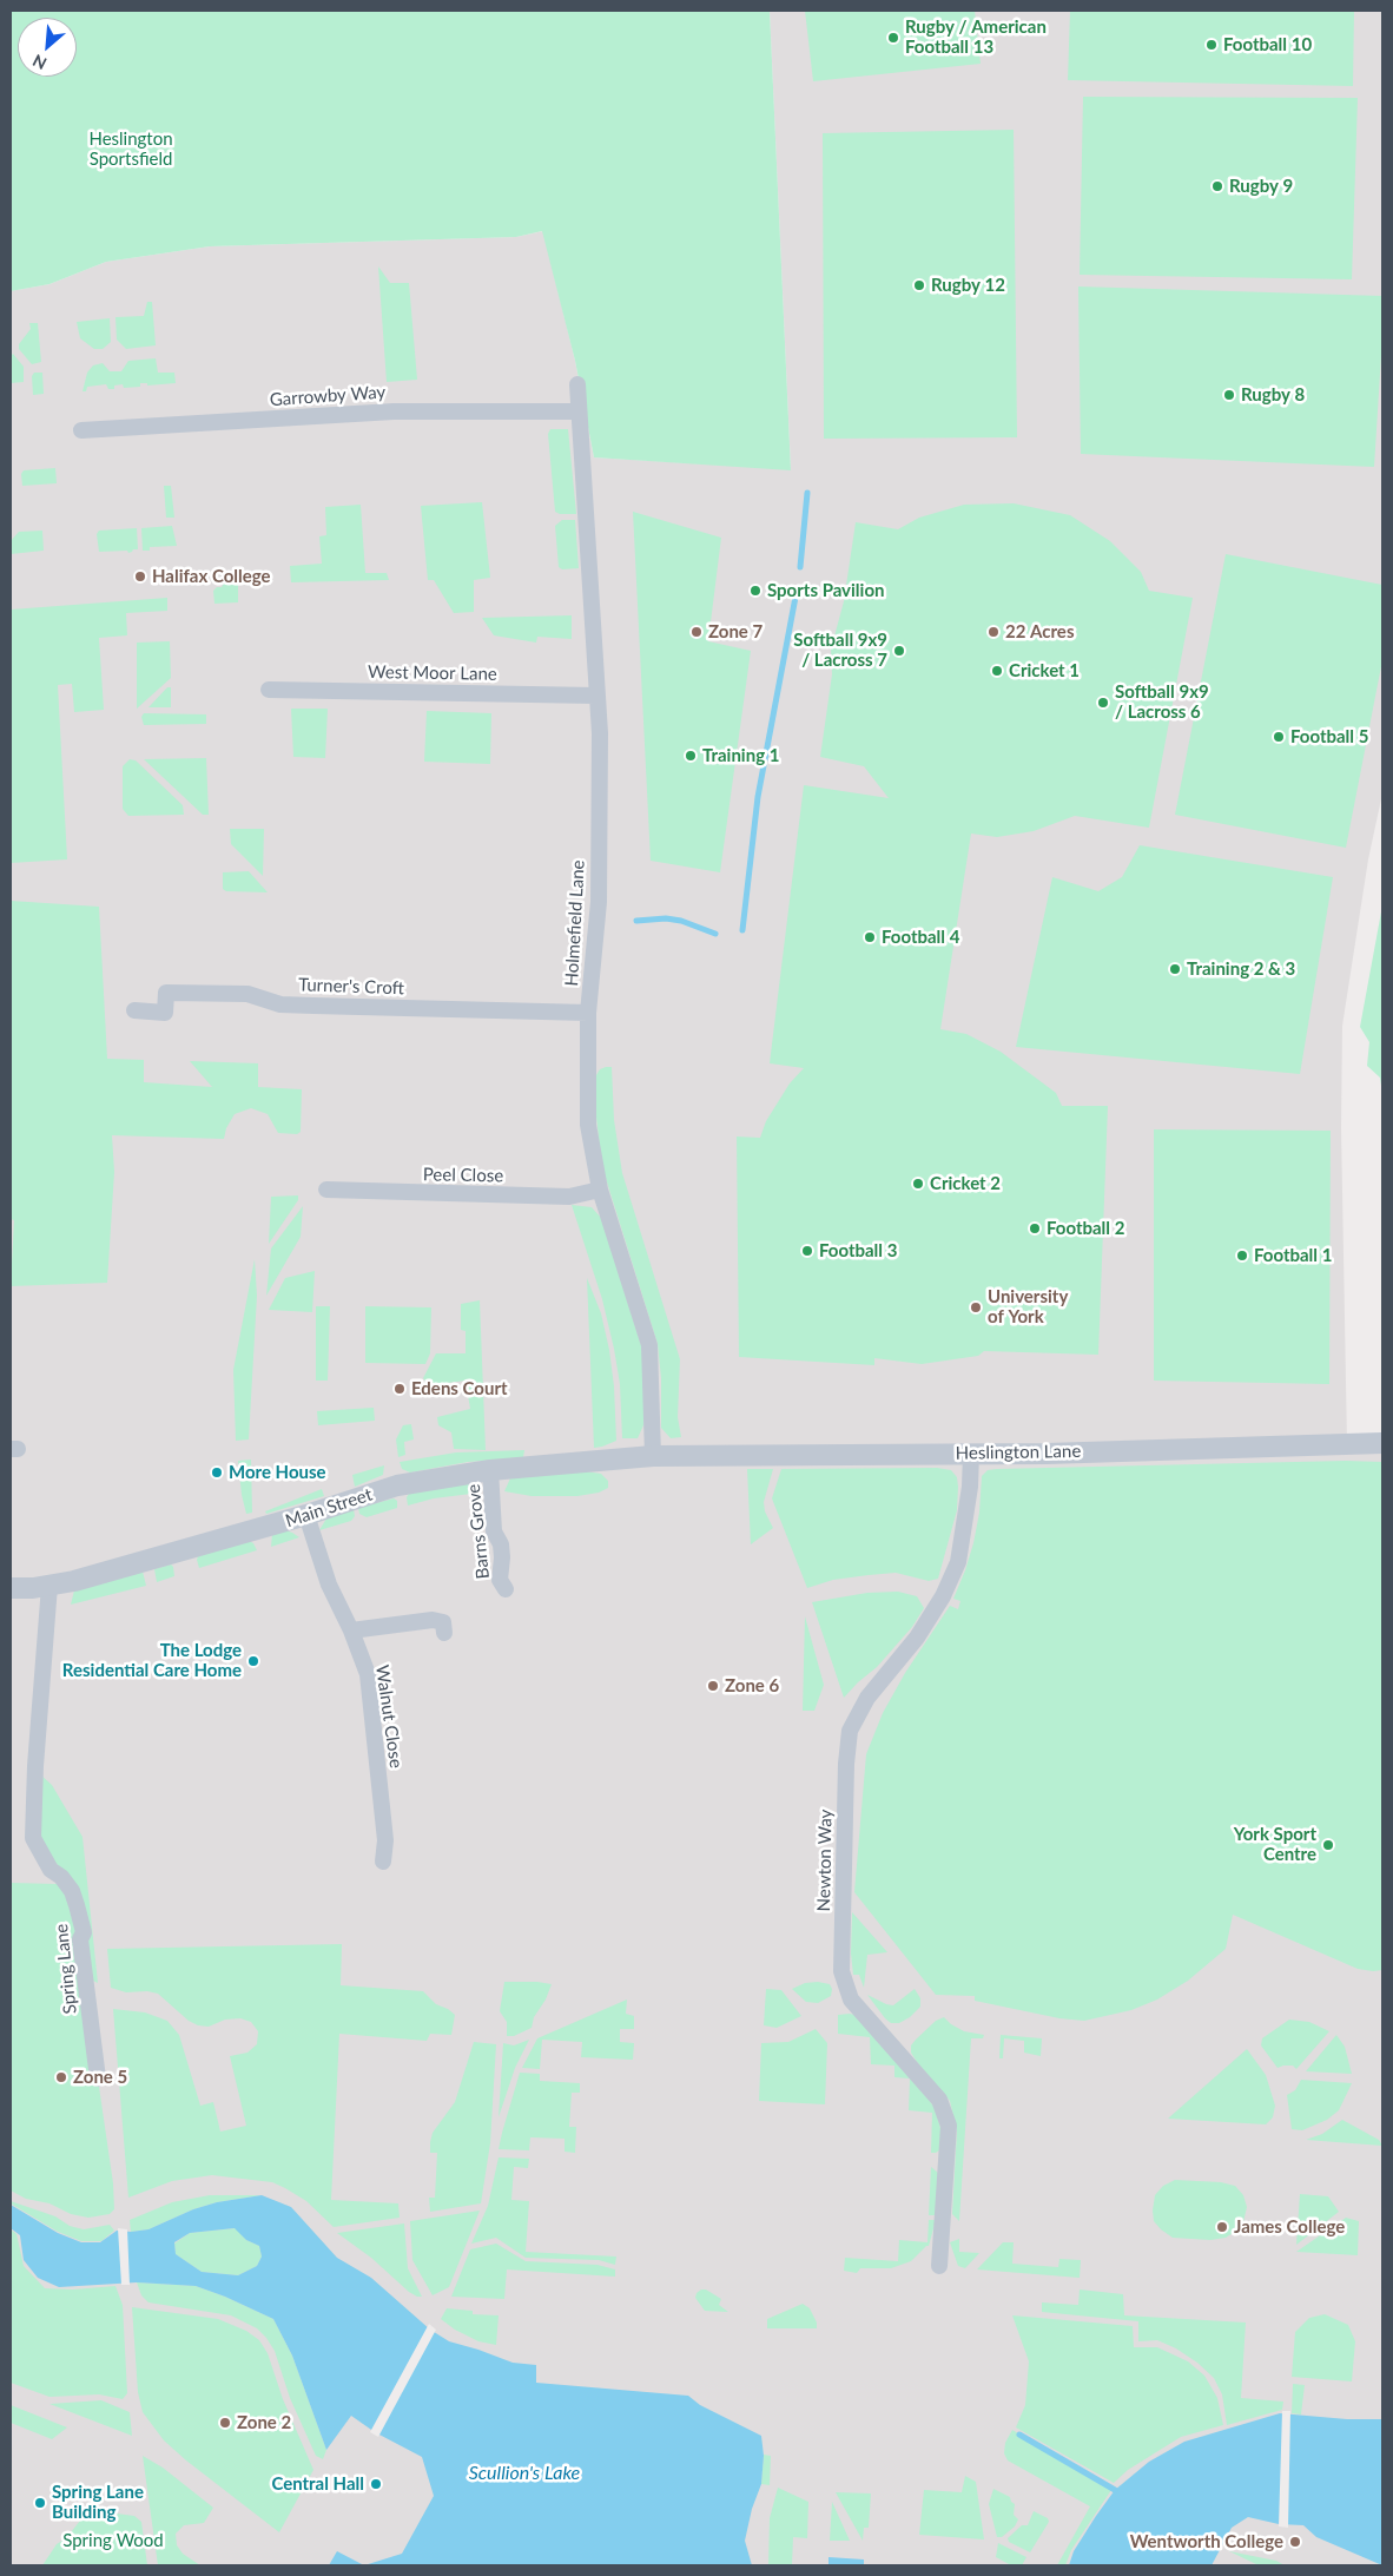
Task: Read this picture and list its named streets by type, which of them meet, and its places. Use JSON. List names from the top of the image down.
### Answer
{
  "streets": {
    "street": [
      "Garrowby Way",
      "West Moor Lane",
      "Holmefield Lane",
      "Turner's Croft",
      "Peel Close",
      "Heslington Lane",
      "Main Street",
      "Barns Grove",
      "Walnut Close",
      "Newton Way",
      "Spring Lane"
    ]
  },
  "crossings": [
    ["Garrowby Way", "Holmefield Lane"],
    ["West Moor Lane", "Holmefield Lane"],
    ["Holmefield Lane", "Turner's Croft"],
    ["Holmefield Lane", "Peel Close"],
    ["Holmefield Lane", "Heslington Lane"],
    ["Holmefield Lane", "Main Street"],
    ["Heslington Lane", "Main Street"],
    ["Heslington Lane", "Newton Way"],
    ["Main Street", "Barns Grove"],
    ["Main Street", "Walnut Close"],
    ["Main Street", "Spring Lane"]
  ],
  "water": ["Scullion's Lake"],
  "parks": ["Heslington Sportsfield", "Spring Wood"],
  "places": [
    "Rugby / American Football 13",
    "Football 10",
    "Rugby 9",
    "Rugby 12",
    "Rugby 8",
    "Halifax College",
    "Sports Pavilion",
    "Zone 7",
    "22 Acres",
    "Softball 9x9 / Lacross 7",
    "Cricket 1",
    "Softball 9x9 / Lacross 6",
    "Football 5",
    "Training 1",
    "Football 4",
    "Training 2 & 3",
    "Cricket 2",
    "Football 2",
    "Football 3",
    "Football 1",
    "University of York",
    "Edens Court",
    "More House",
    "The Lodge Residential Care Home",
    "Zone 6",
    "York Sport Centre",
    "Zone 5",
    "James College",
    "Zone 2",
    "Central Hall",
    "Spring Lane Building",
    "Wentworth College"
  ],
  "north": "bottom left"
}
